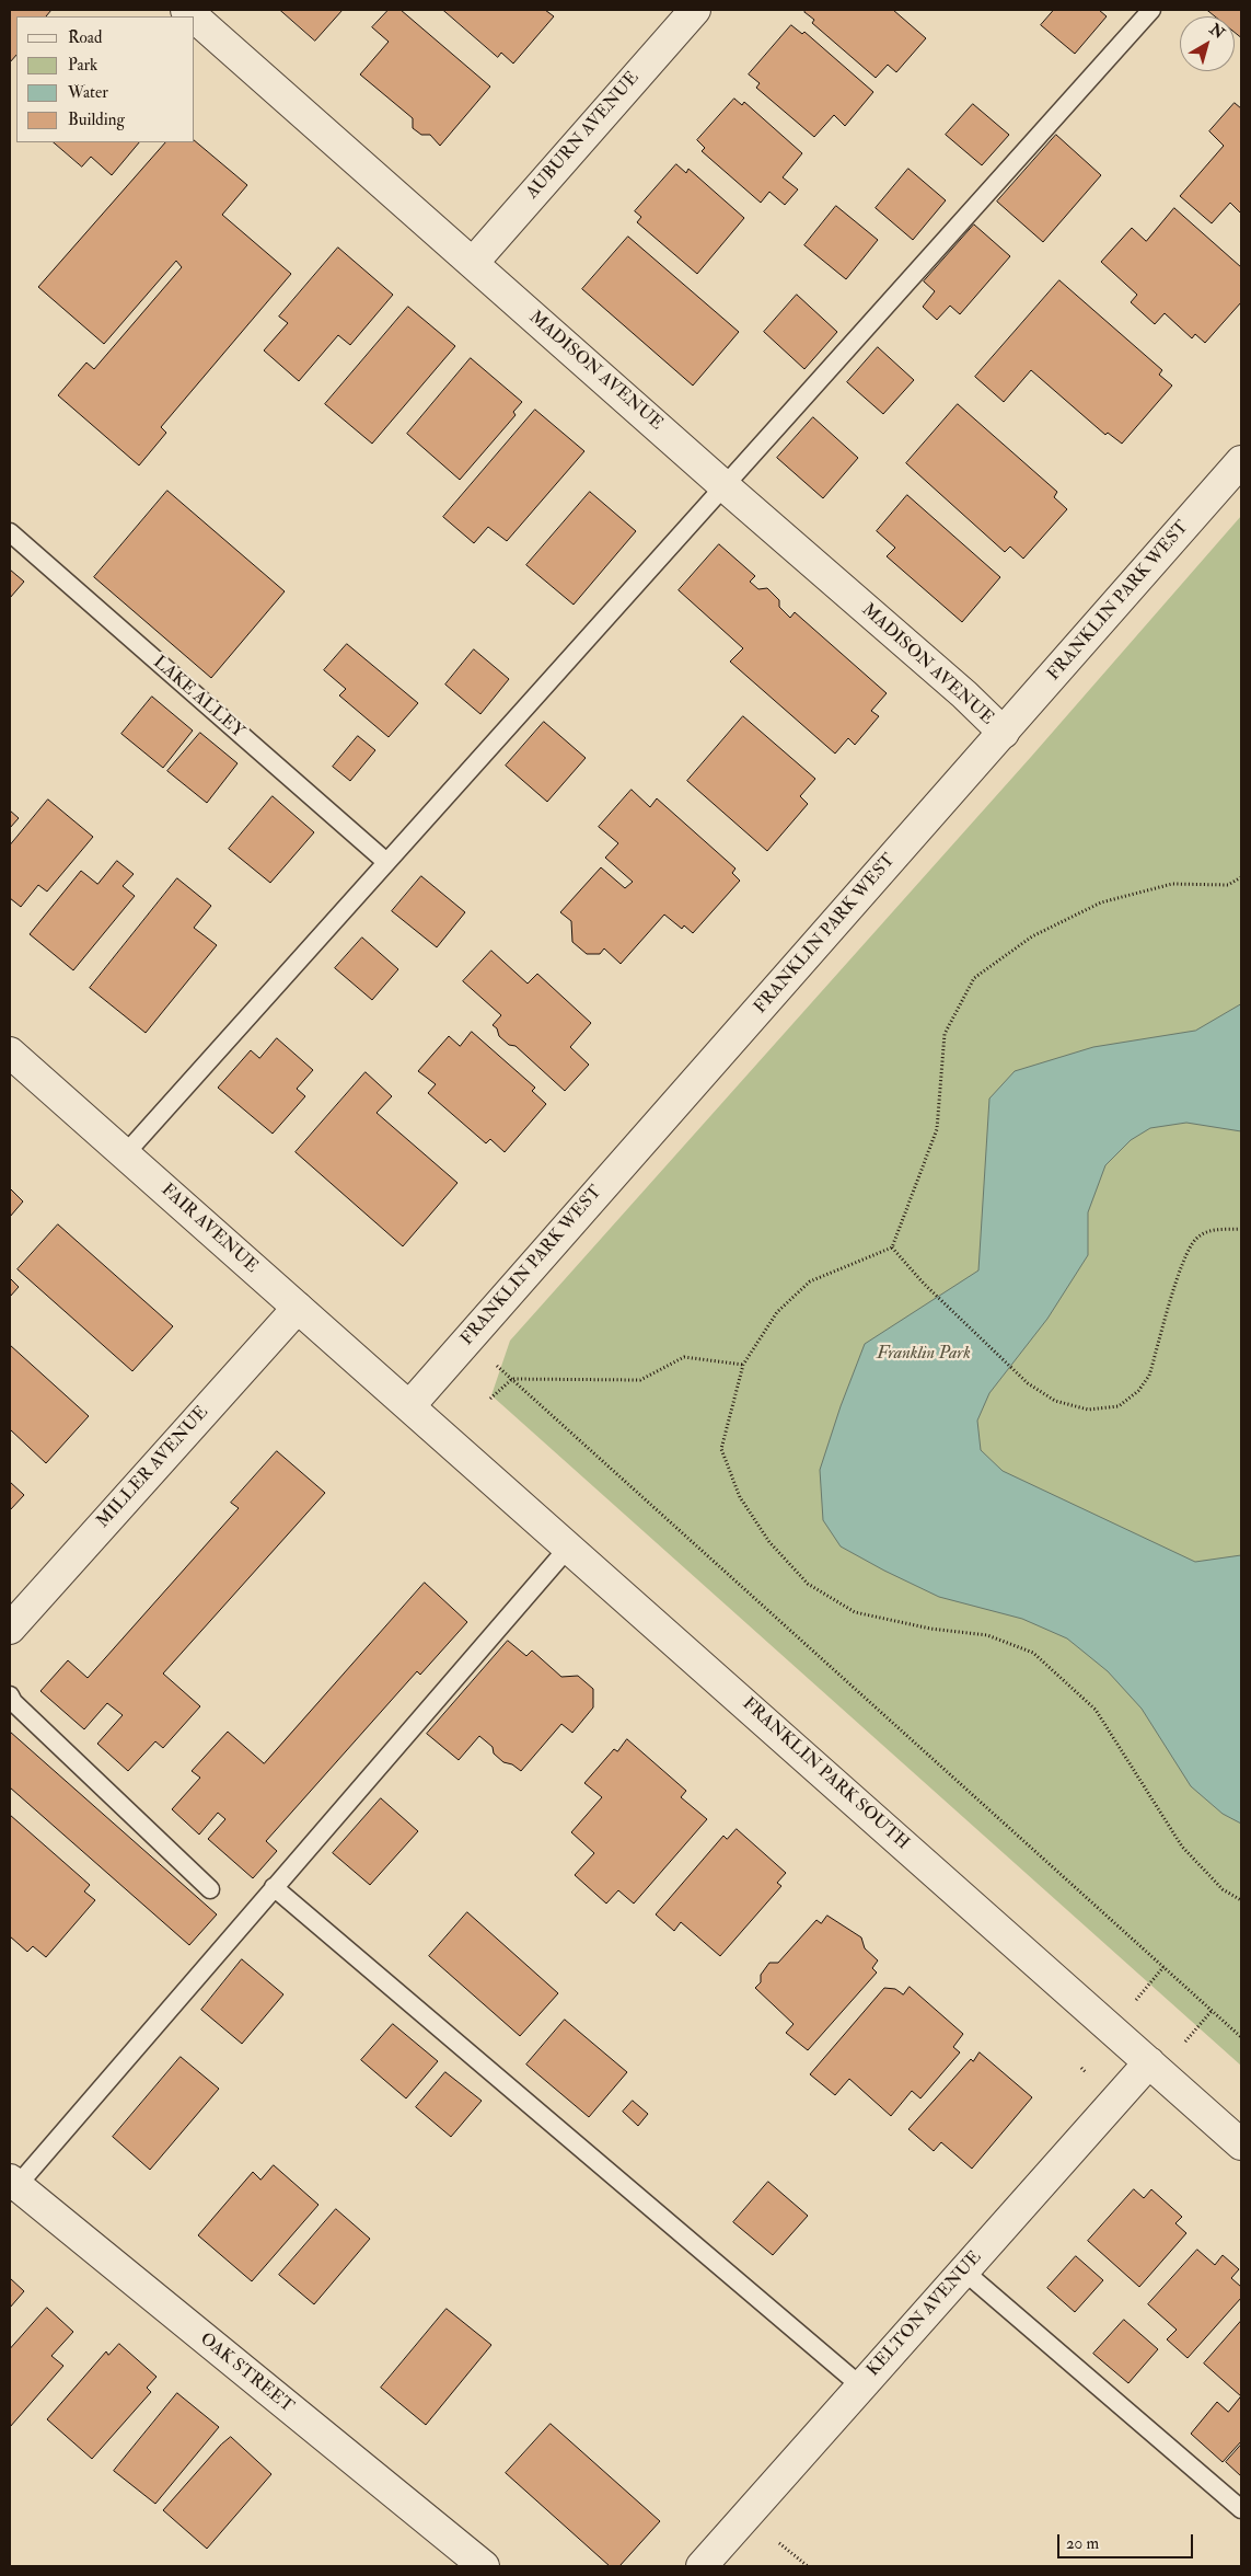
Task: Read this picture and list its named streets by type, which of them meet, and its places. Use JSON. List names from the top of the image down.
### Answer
{
  "streets": {
    "street": [
      "AUBURN AVENUE",
      "MADISON AVENUE",
      "FRANKLIN PARK WEST",
      "FAIR AVENUE",
      "MILLER AVENUE",
      "FRANKLIN PARK SOUTH",
      "KELTON AVENUE",
      "OAK STREET"
    ],
    "lane": ["LAKE ALLEY"]
  },
  "crossings": [
    ["AUBURN AVENUE", "MADISON AVENUE"],
    ["MADISON AVENUE", "FRANKLIN PARK WEST"],
    ["FRANKLIN PARK WEST", "FAIR AVENUE"],
    ["FRANKLIN PARK WEST", "FRANKLIN PARK SOUTH"],
    ["FAIR AVENUE", "MILLER AVENUE"],
    ["FAIR AVENUE", "FRANKLIN PARK SOUTH"],
    ["FRANKLIN PARK SOUTH", "KELTON AVENUE"]
  ],
  "parks": ["Franklin Park"],
  "legend": [
    "Road",
    "Park",
    "Water",
    "Building"
  ],
  "scale_bar": "20 m",
  "north": "top right"
}
